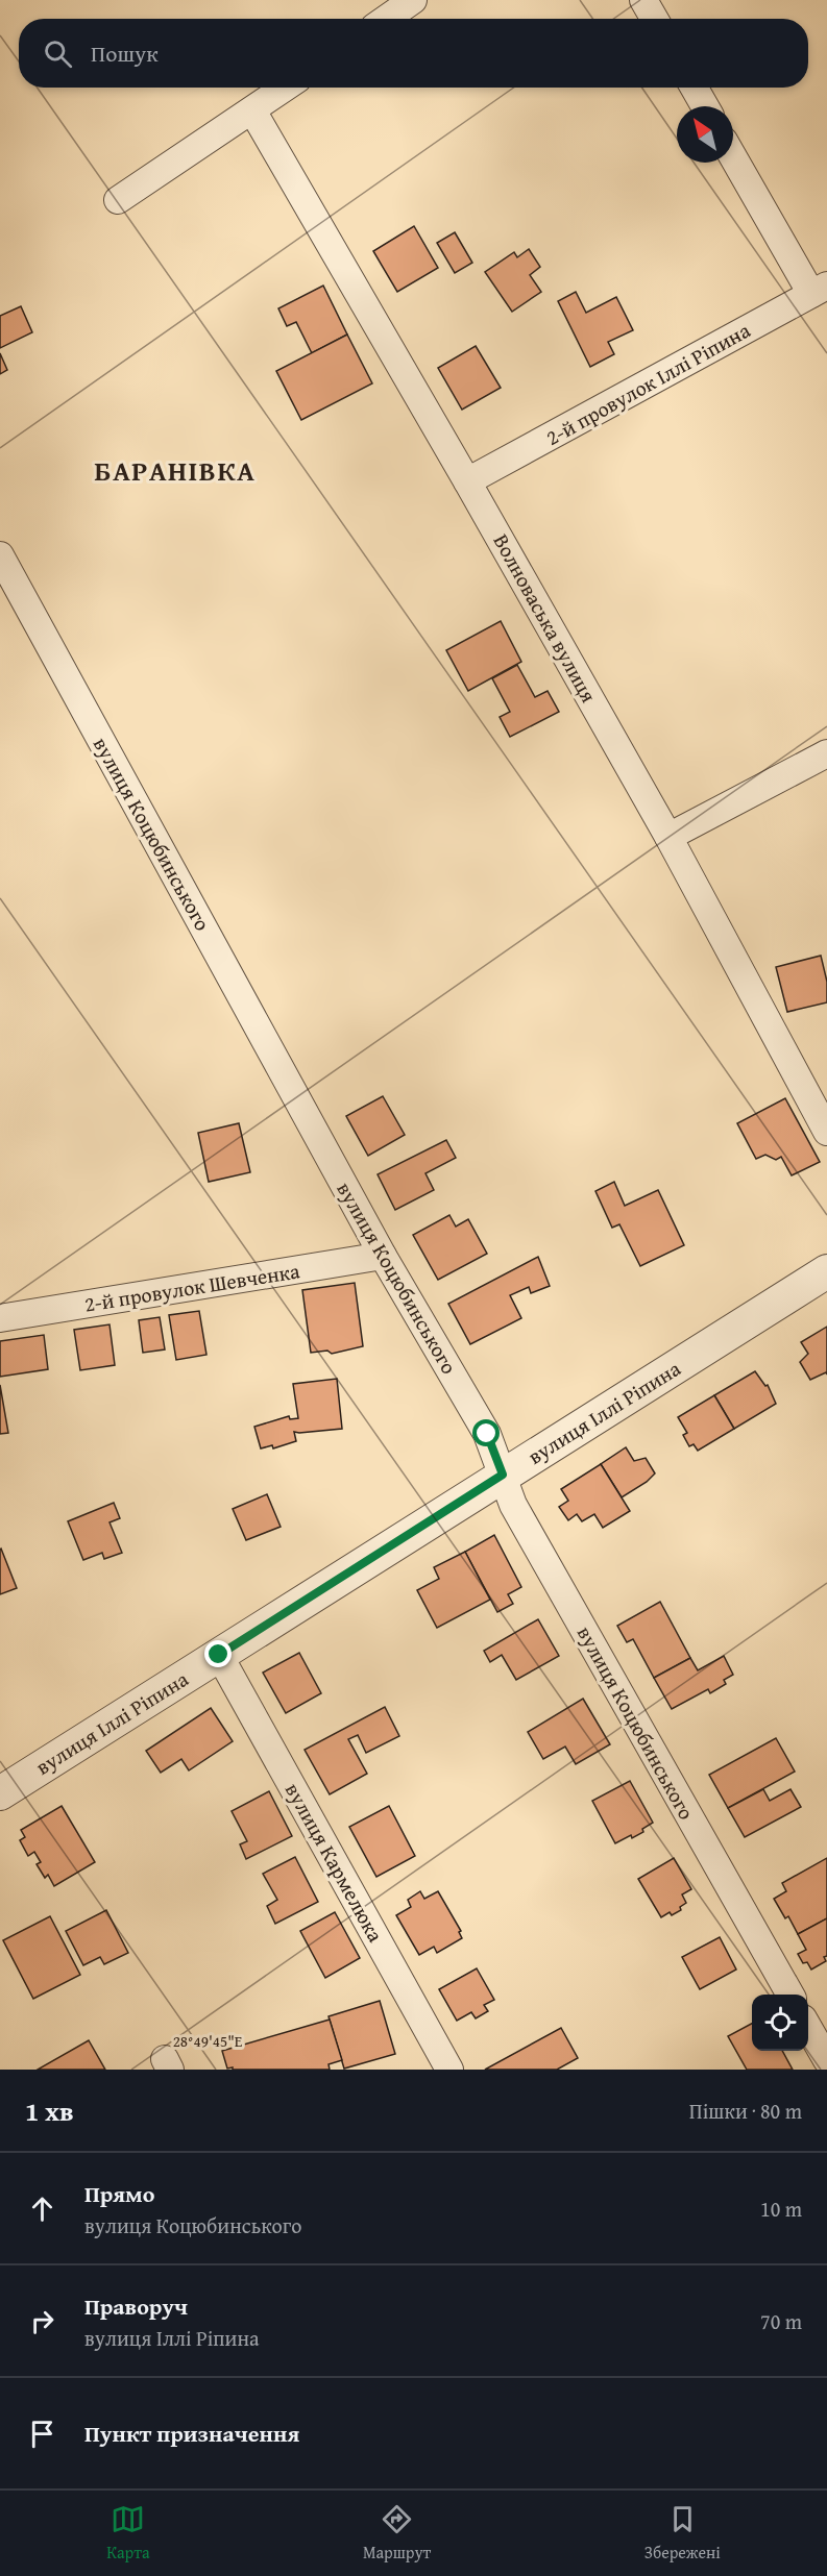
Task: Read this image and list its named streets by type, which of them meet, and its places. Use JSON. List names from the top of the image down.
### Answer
{
  "streets": {
    "street": [
      "2-й провулок Іллі Ріпина",
      "Волноваська вулиця",
      "вулиця Коцюбинського",
      "2-й провулок Шевченка",
      "вулиця Іллі Ріпина",
      "вулиця Кармелюка"
    ]
  },
  "crossings": [
    ["2-й провулок Іллі Ріпина", "Волноваська вулиця"],
    ["вулиця Коцюбинського", "2-й провулок Шевченка"],
    ["вулиця Коцюбинського", "вулиця Іллі Ріпина"],
    ["вулиця Іллі Ріпина", "вулиця Кармелюка"]
  ],
  "districts": ["БАРАНІВКА"],
  "north": "top left",
  "page": {
    "search": "Пошук",
    "heading": ["1 хв", "Пішки · 80 m"],
    "list": [
      ["Прямо", "вулиця Коцюбинського", "10 m"],
      ["Праворуч", "вулиця Іллі Ріпина", "70 m"],
      "Пункт призначення"
    ],
    "nav": ["Карта", "Маршрут", "Збережені"]
  },
  "coordinates": ["28°49'45\"E"]
}
